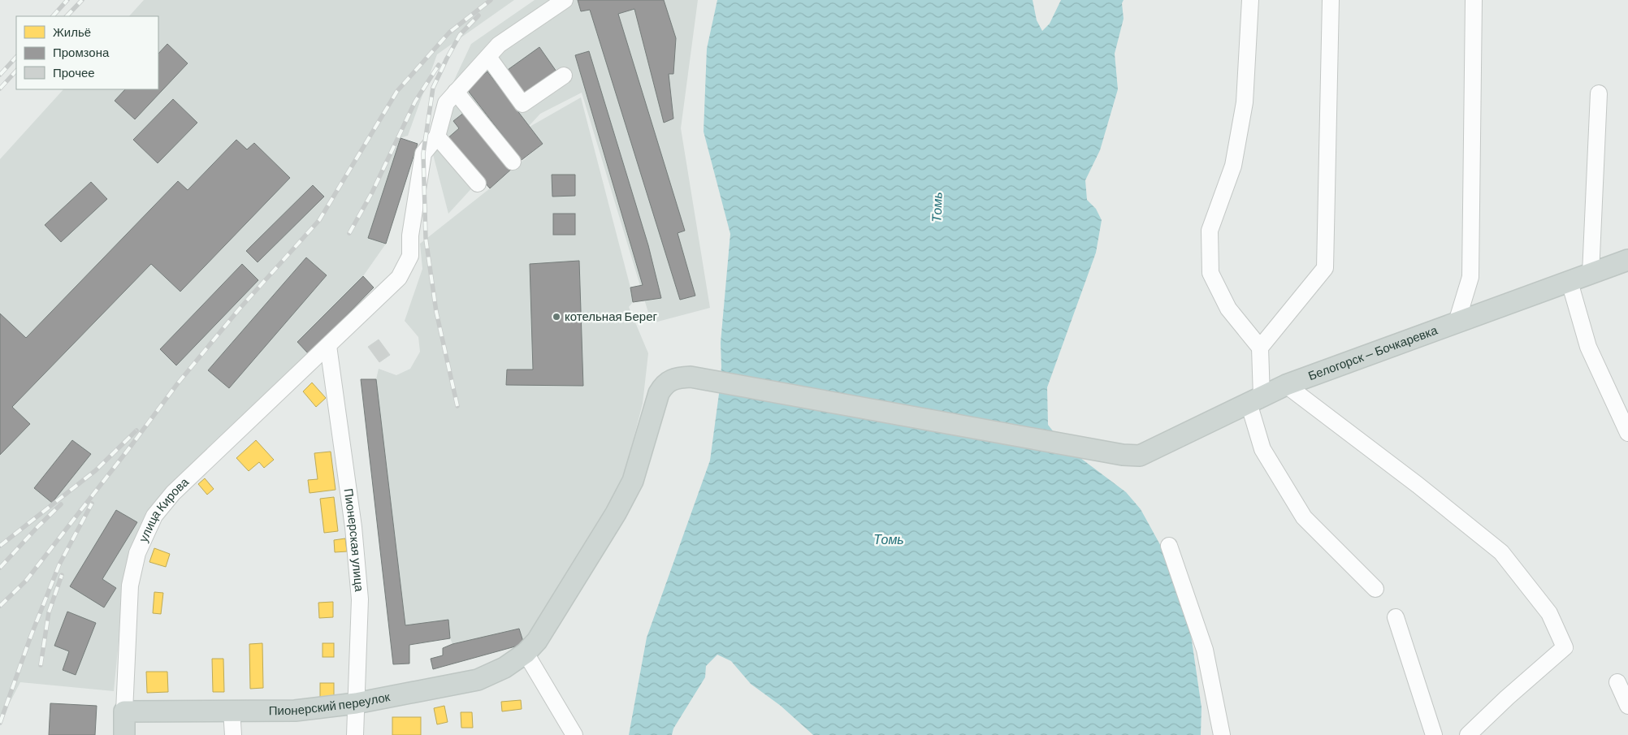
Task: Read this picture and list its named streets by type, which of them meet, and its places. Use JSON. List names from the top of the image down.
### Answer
{
  "streets": {
    "main road": ["Белогорск — Бочкаревка", "улица Кирова", "Пионерский переулок"],
    "street": ["Пионерская улица"]
  },
  "crossings": [
    ["Белогорск — Бочкаревка", "Пионерский переулок"],
    ["улица Кирова", "Пионерская улица"],
    ["улица Кирова", "Пионерский переулок"],
    ["Пионерская улица", "Пионерский переулок"]
  ],
  "water": ["Томь"],
  "places": ["котельная Берег"],
  "legend": ["Жильё", "Промзона", "Прочее"]
}
